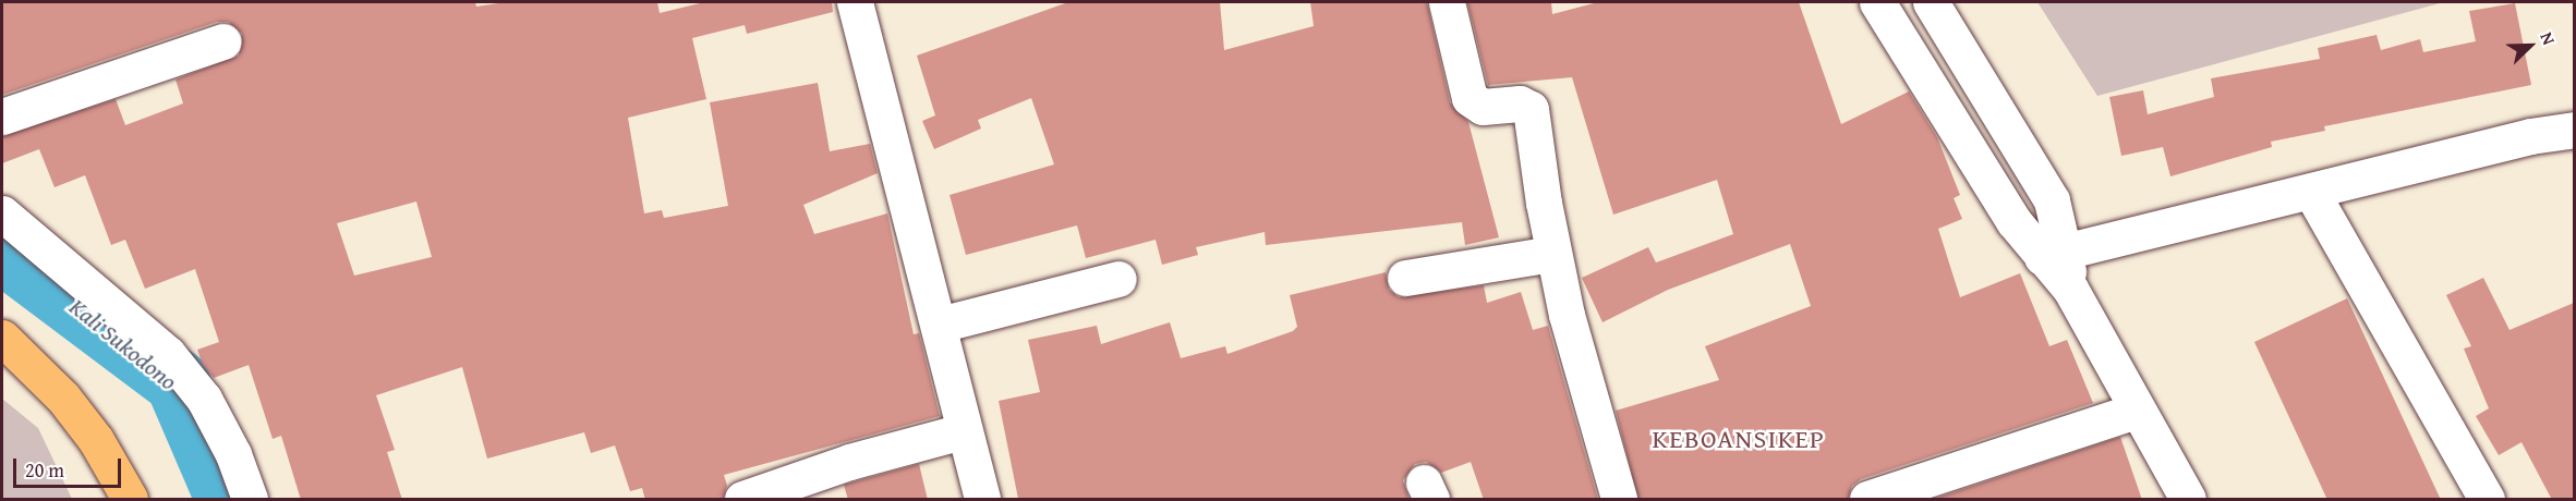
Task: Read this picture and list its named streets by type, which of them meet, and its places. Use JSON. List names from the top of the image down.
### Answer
{
  "districts": ["KEBOANSIKEP"],
  "water": ["Kali Sukodono"],
  "scale_bar": "20 m",
  "north": "top right"
}
